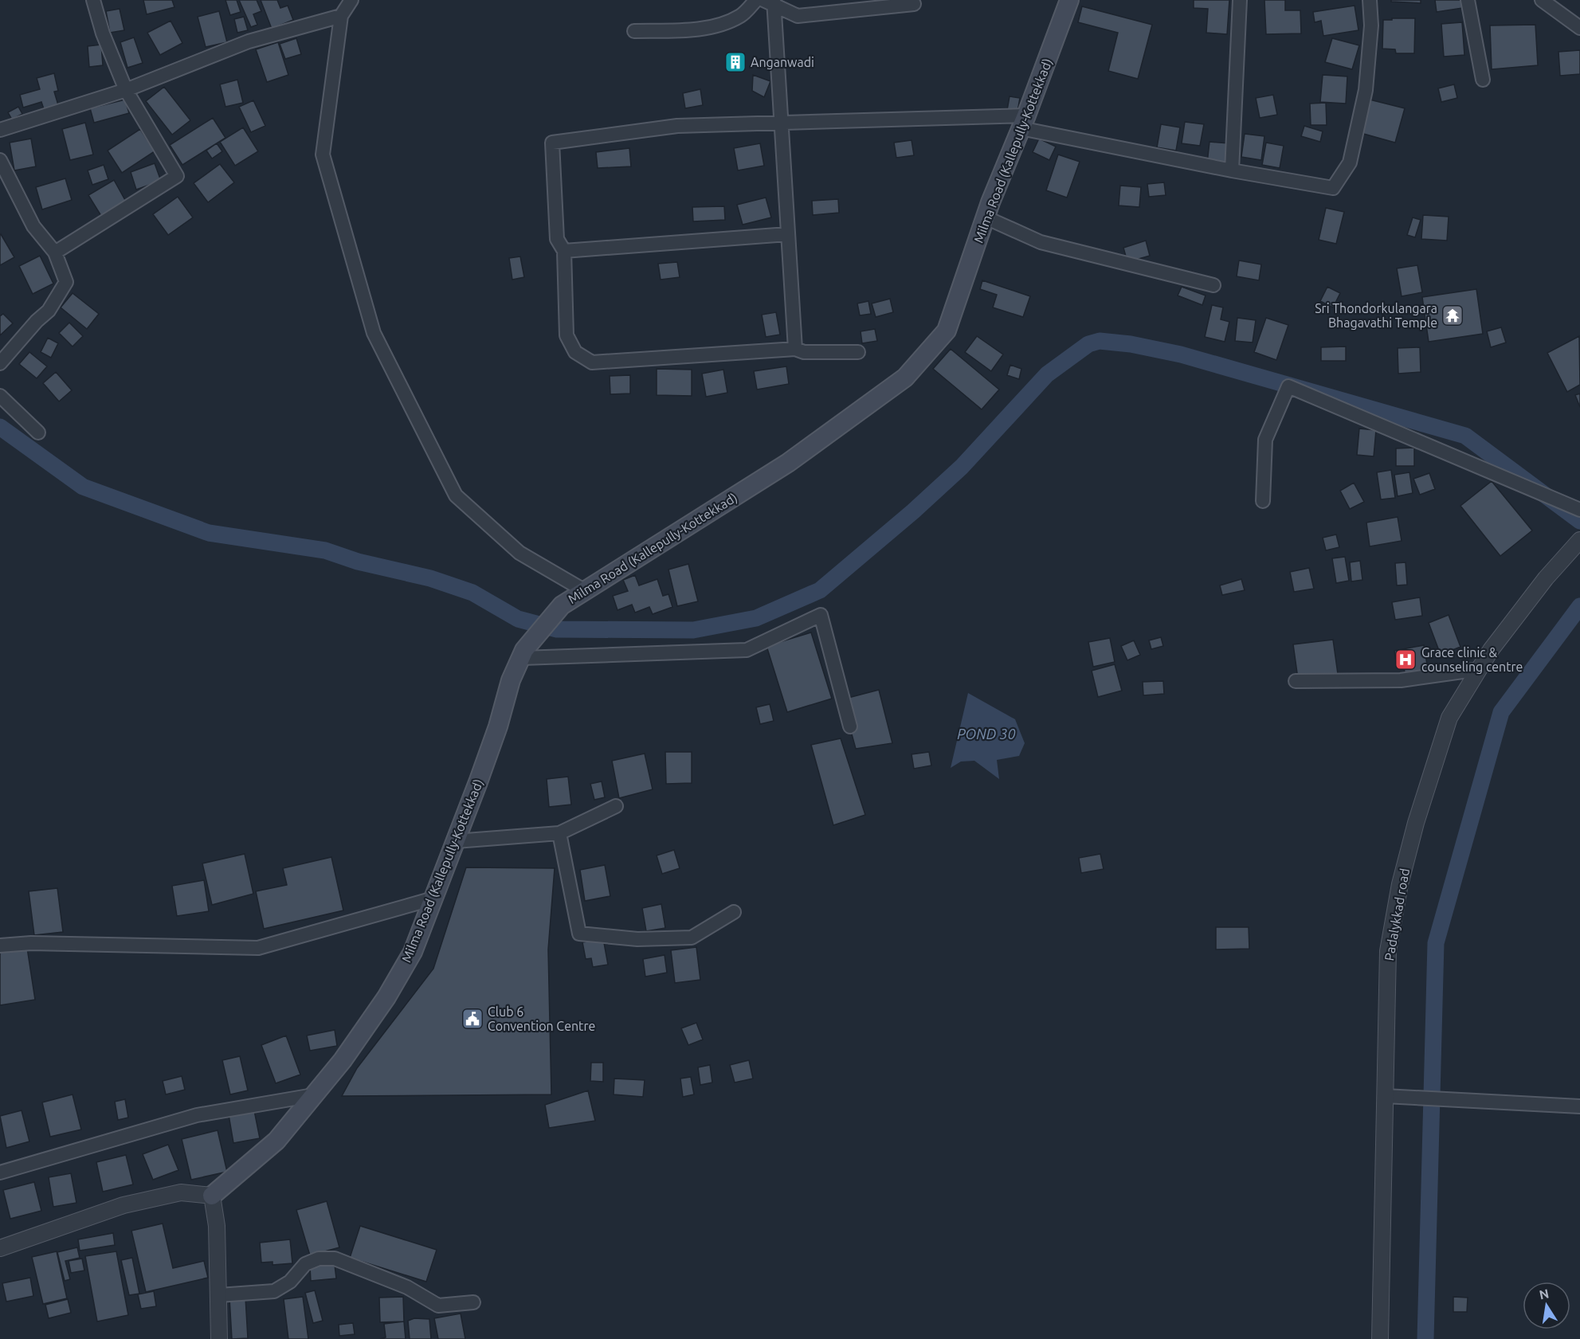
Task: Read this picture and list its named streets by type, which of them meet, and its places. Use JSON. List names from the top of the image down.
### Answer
{
  "streets": {
    "main road": ["Milma Road (Kallepully-Kottekkad)"],
    "street": ["Padalykkad road"]
  },
  "water": ["POND 30"],
  "places": {
    "building": ["Anganwadi"],
    "temple": ["Sri Thondorkulangara Bhagavathi Temple"],
    "hospital": ["Grace clinic & counseling centre"],
    "public building": ["Club 6 Convention Centre"]
  },
  "north": "top"
}
